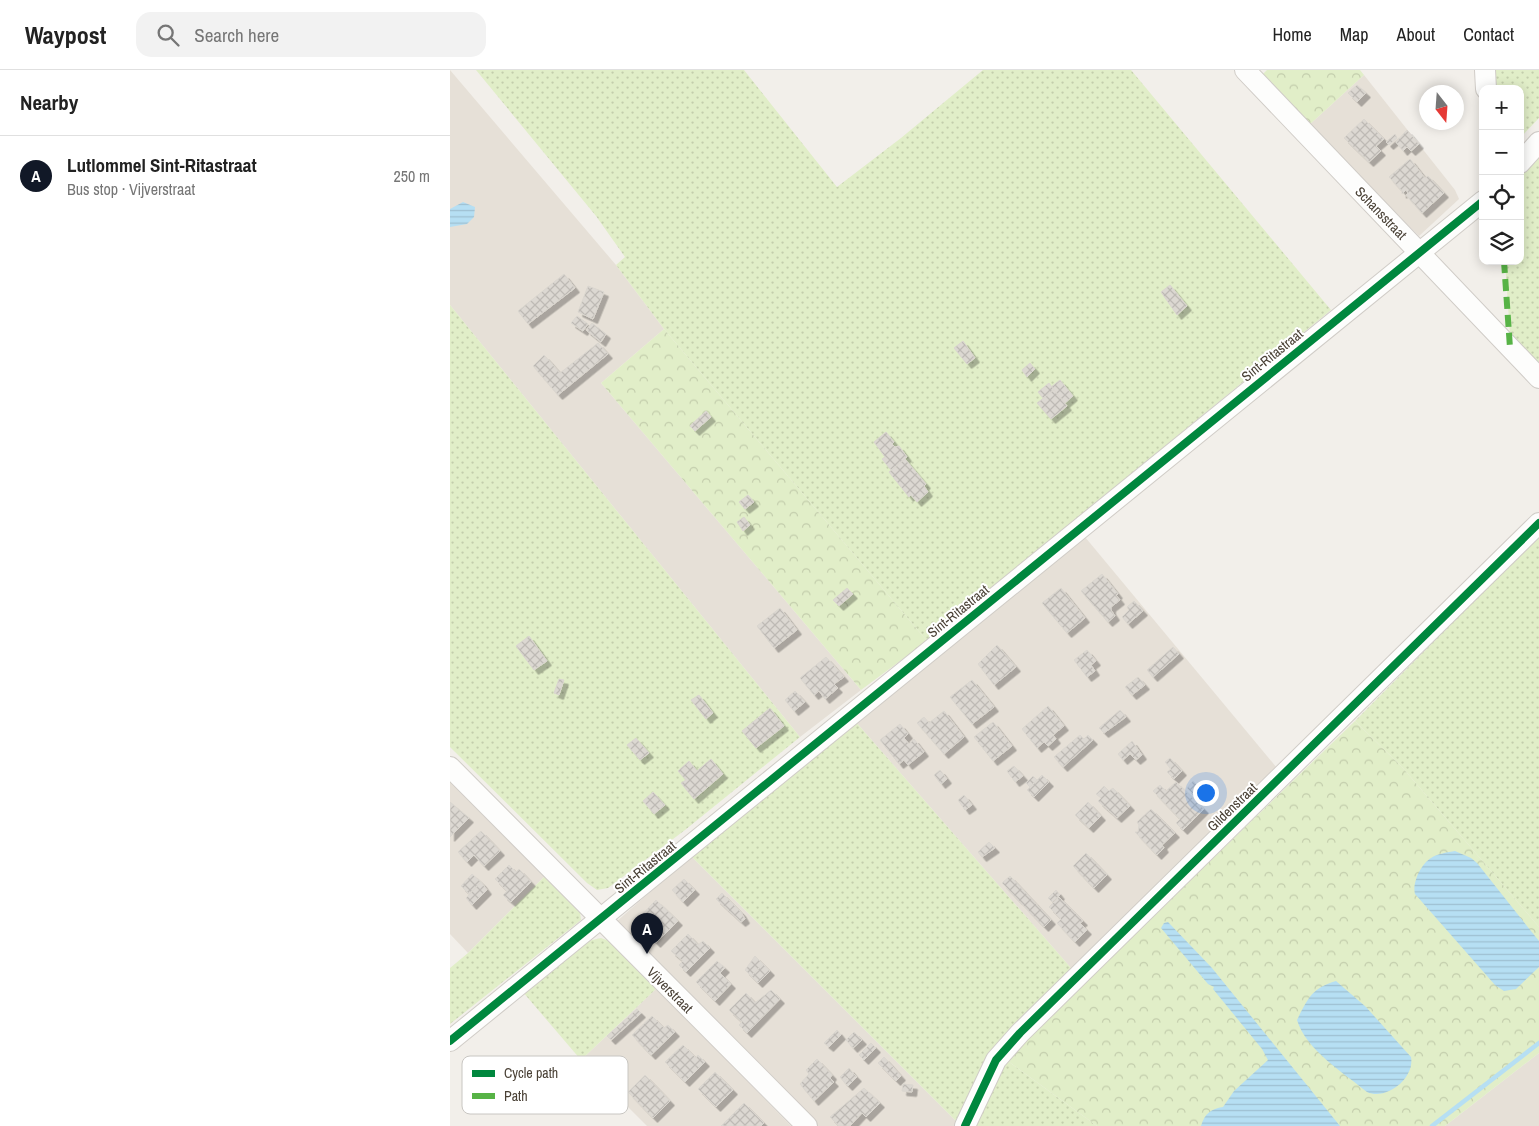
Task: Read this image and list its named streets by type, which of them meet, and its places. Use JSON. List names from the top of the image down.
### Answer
{
  "streets": {
    "street": [
      "Schansstraat",
      "Sint-Ritastraat",
      "Gildenstraat",
      "Vijverstraat"
    ]
  },
  "crossings": [
    ["Schansstraat", "Sint-Ritastraat"],
    ["Sint-Ritastraat", "Vijverstraat"]
  ],
  "legend": ["Cycle path", "Path"],
  "north": "bottom",
  "page": {
    "header": "Waypost",
    "search": "Search here",
    "nav": [
      "Home",
      "Map",
      "About",
      "Contact"
    ],
    "heading": "Nearby",
    "map_buttons": ["+", "−"],
    "list": [
      {
        "mark": "A",
        "name": "Lutlommel Sint-Ritastraat",
        "note": "Bus stop · Vijverstraat",
        "value": "250 m"
      }
    ],
    "pins": "A"
  }
}
